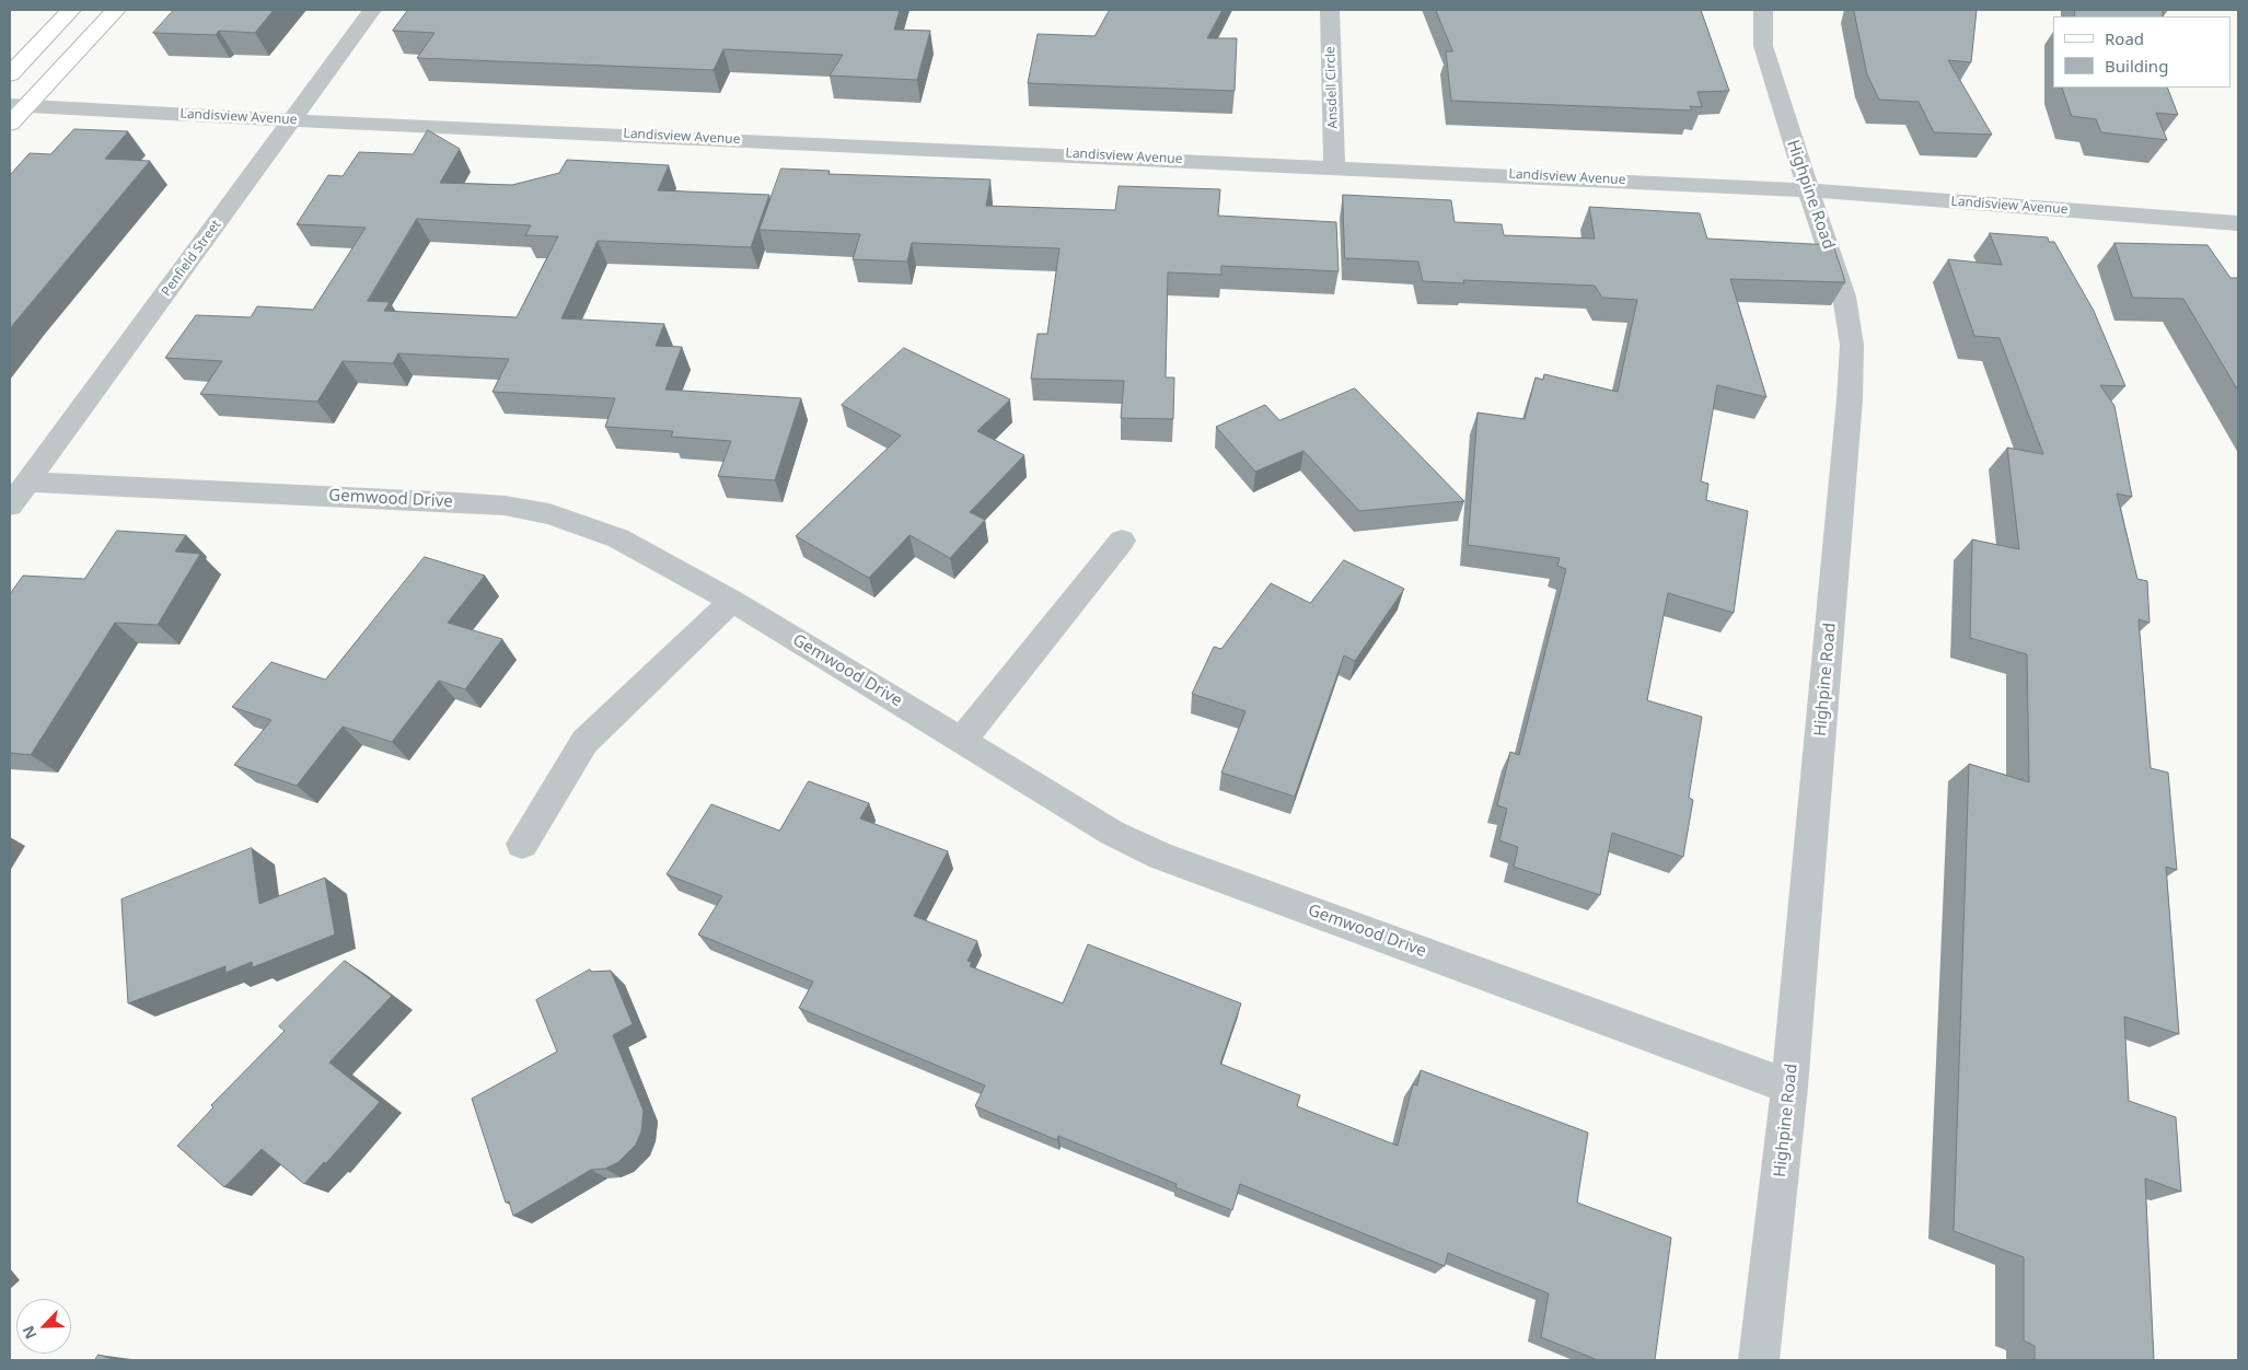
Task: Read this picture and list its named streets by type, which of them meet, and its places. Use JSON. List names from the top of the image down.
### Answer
{
  "streets": {
    "street": [
      "Ansdell Circle",
      "Landisview Avenue",
      "Highpine Road",
      "Penfield Street",
      "Gemwood Drive"
    ]
  },
  "crossings": [
    ["Ansdell Circle", "Landisview Avenue"],
    ["Landisview Avenue", "Highpine Road"],
    ["Landisview Avenue", "Penfield Street"],
    ["Highpine Road", "Gemwood Drive"],
    ["Penfield Street", "Gemwood Drive"]
  ],
  "legend": ["Road", "Building"],
  "north": "bottom left"
}
